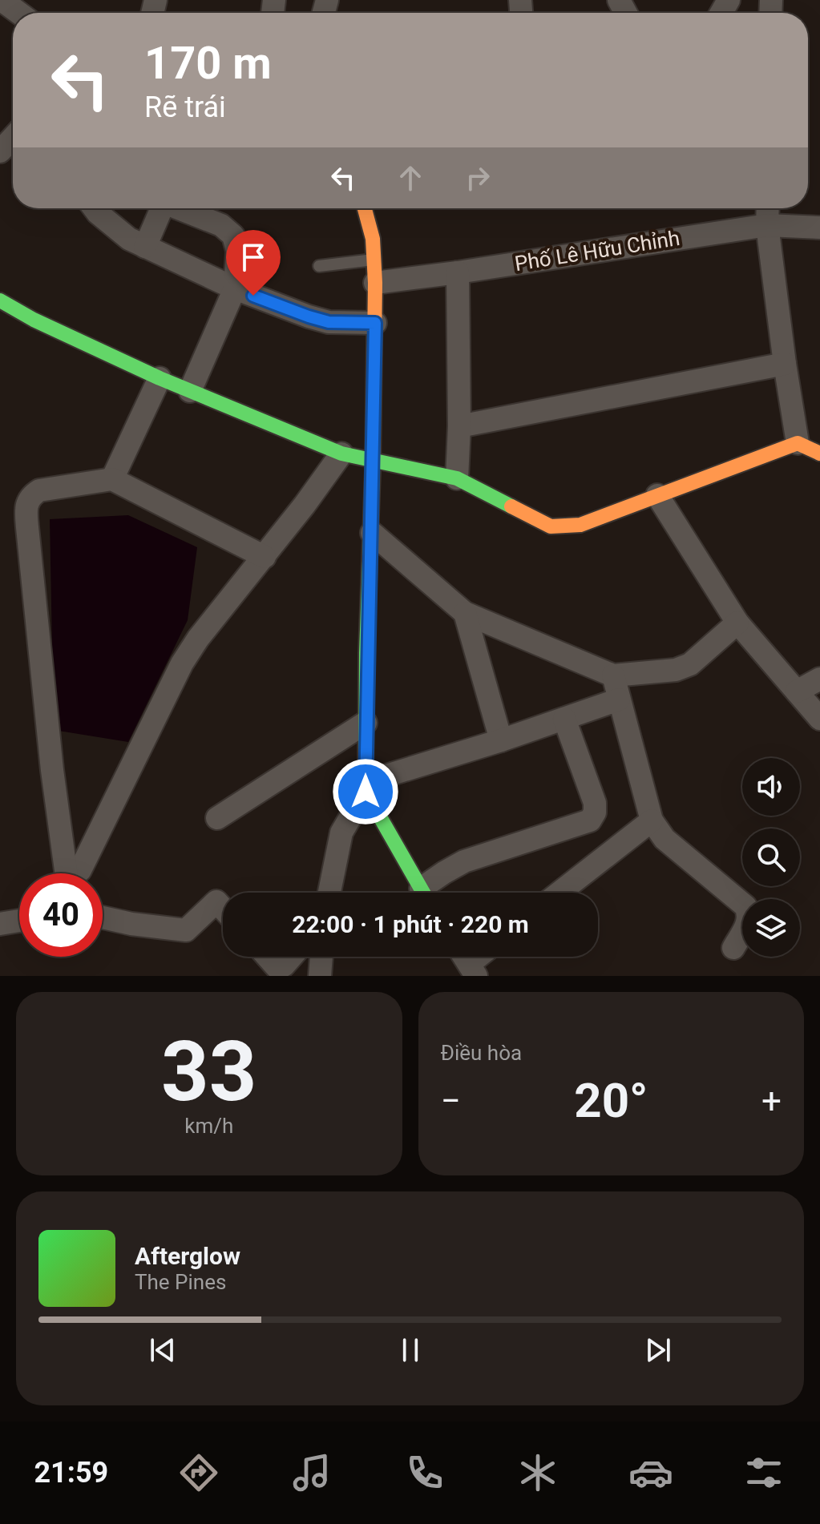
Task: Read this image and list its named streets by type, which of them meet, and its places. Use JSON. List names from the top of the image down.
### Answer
{
  "streets": {
    "street": ["Phố Lê Hữu Chỉnh"]
  },
  "page": {
    "turn": ["170 m", "Rẽ trái"],
    "limit": "40",
    "trip": "22:00 · 1 phút · 220 m",
    "tile": [
      ["33", "km/h"],
      "Điều hòa"
    ],
    "heat": ["−", "20°", "+"],
    "song": ["Afterglow", "The Pines"],
    "tabs": "21:59"
  }
}
